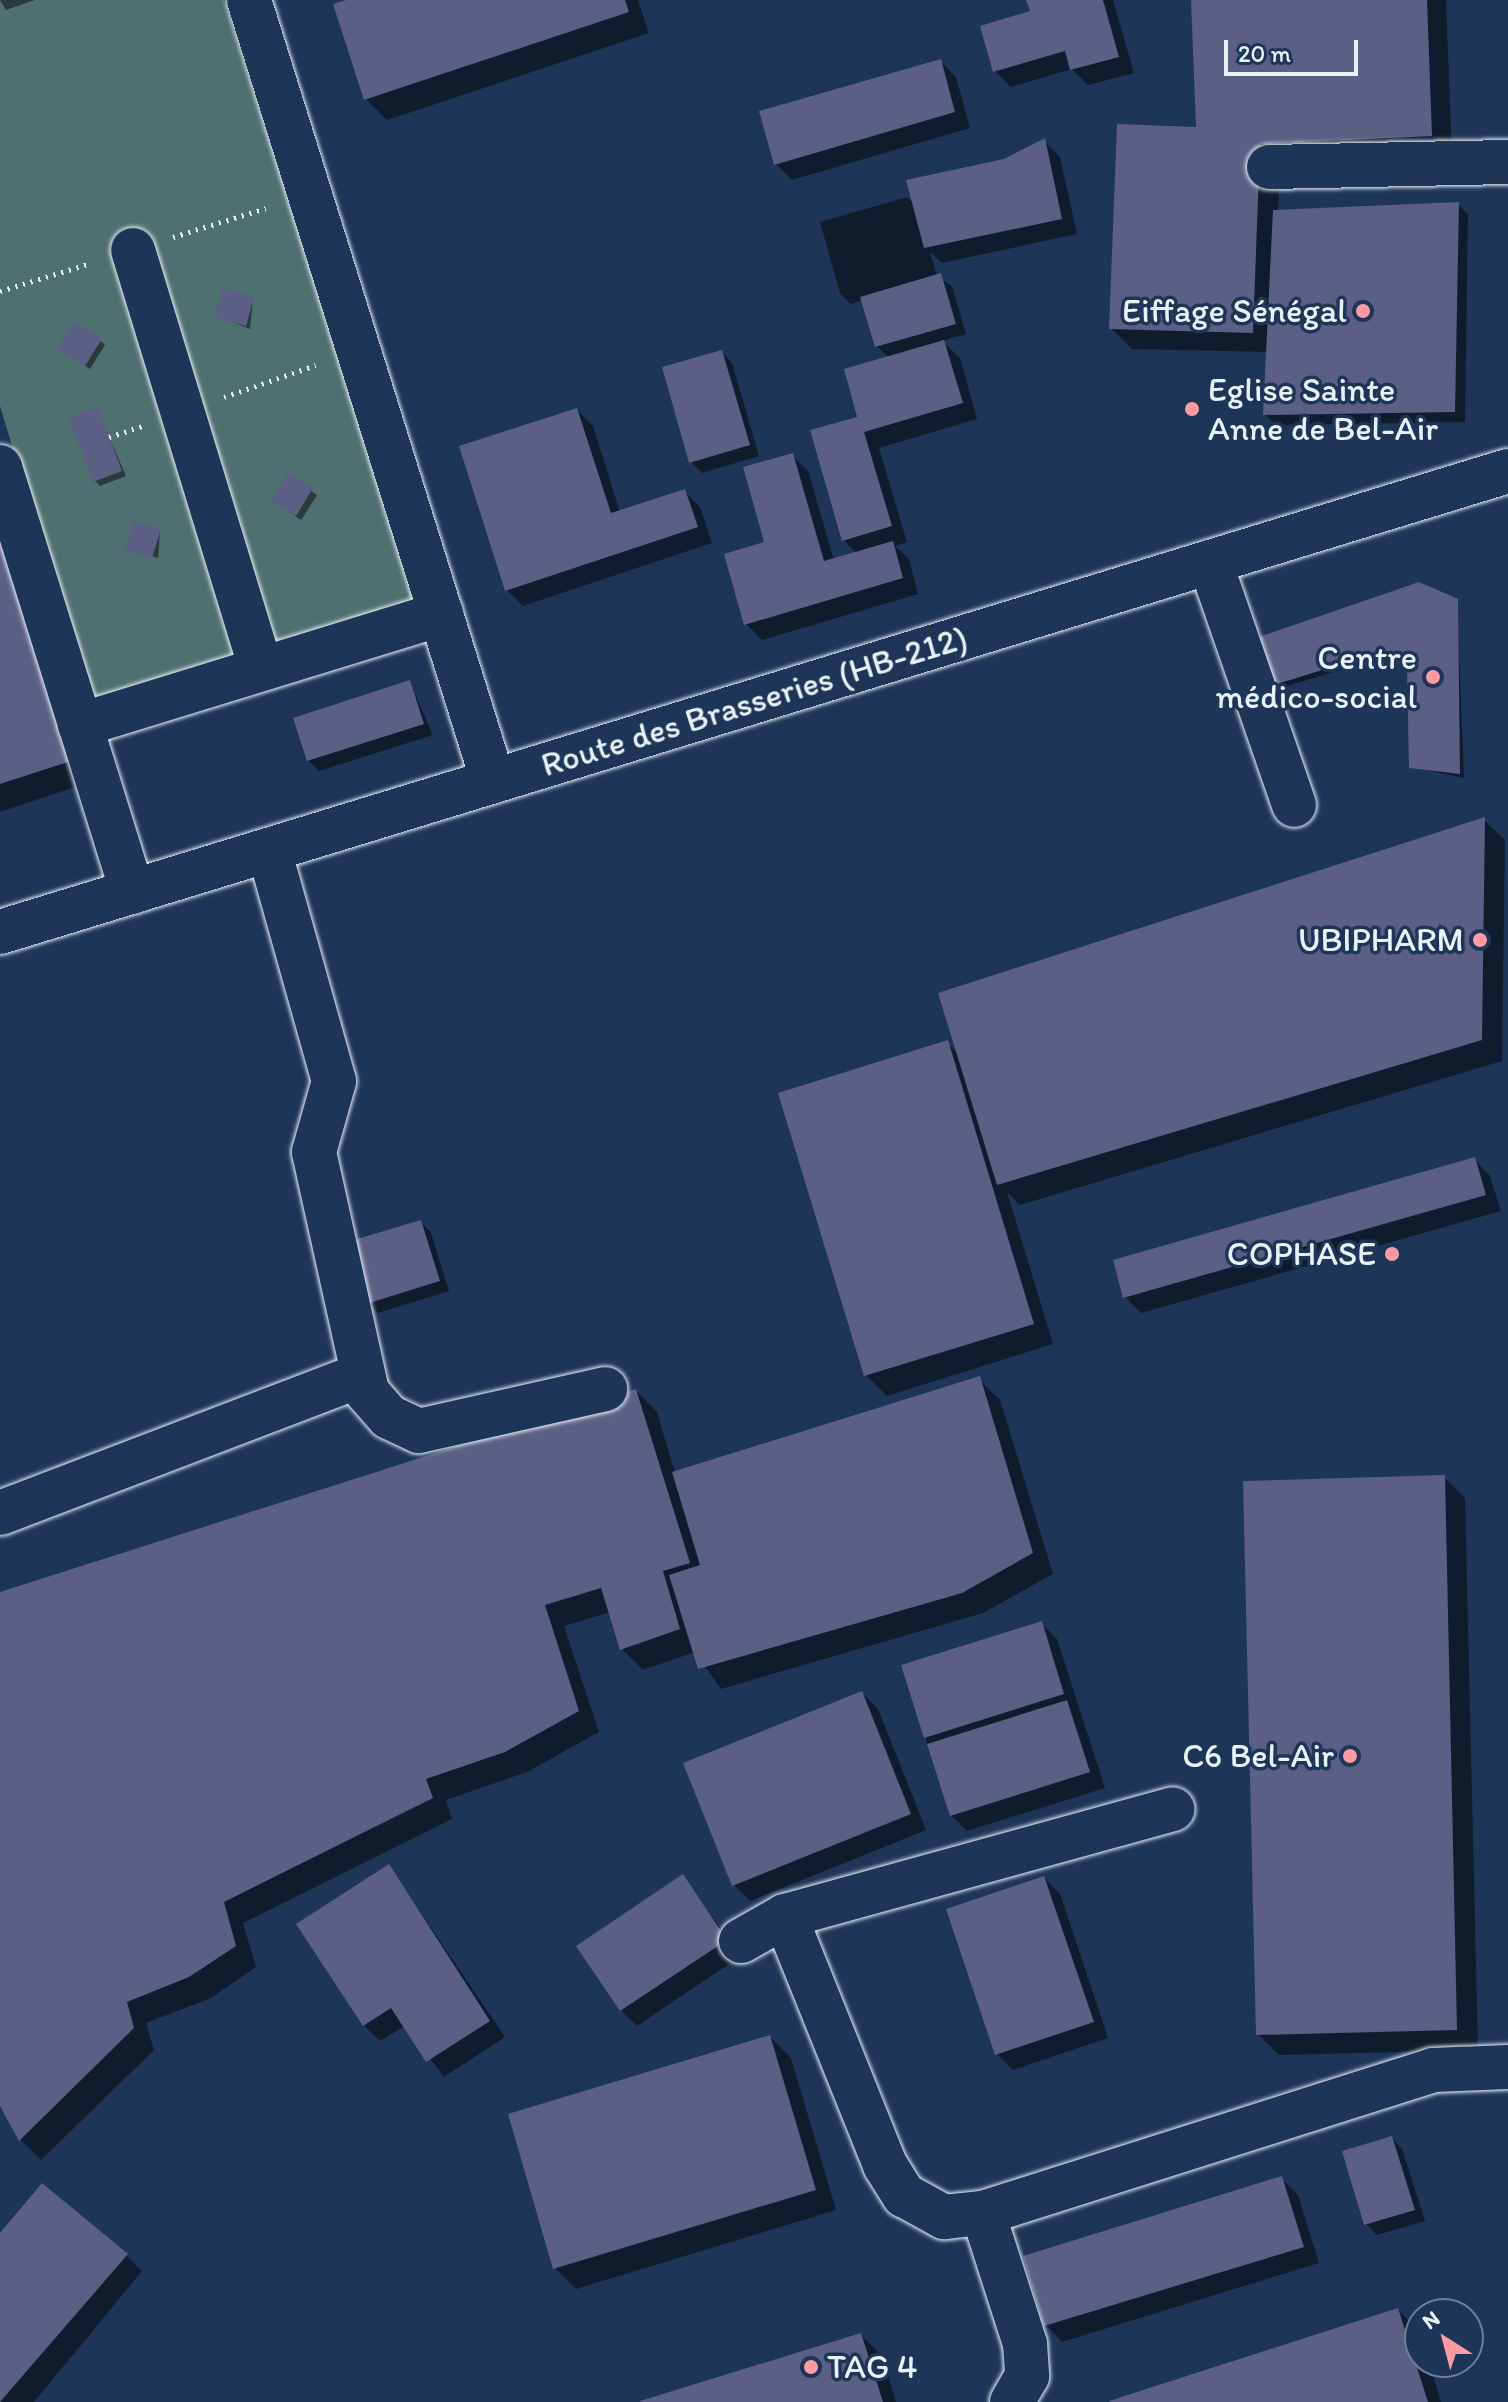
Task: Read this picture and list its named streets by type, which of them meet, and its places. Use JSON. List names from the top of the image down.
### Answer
{
  "streets": {
    "street": ["Route des Brasseries (HB-212)"]
  },
  "places": [
    "Eiffage Sénégal",
    "Eglise Sainte Anne de Bel-Air",
    "Centre médico-social",
    "UBIPHARM",
    "COPHASE",
    "C6 Bel-Air",
    "TAG 4"
  ],
  "scale_bar": "20 m",
  "north": "top left"
}
